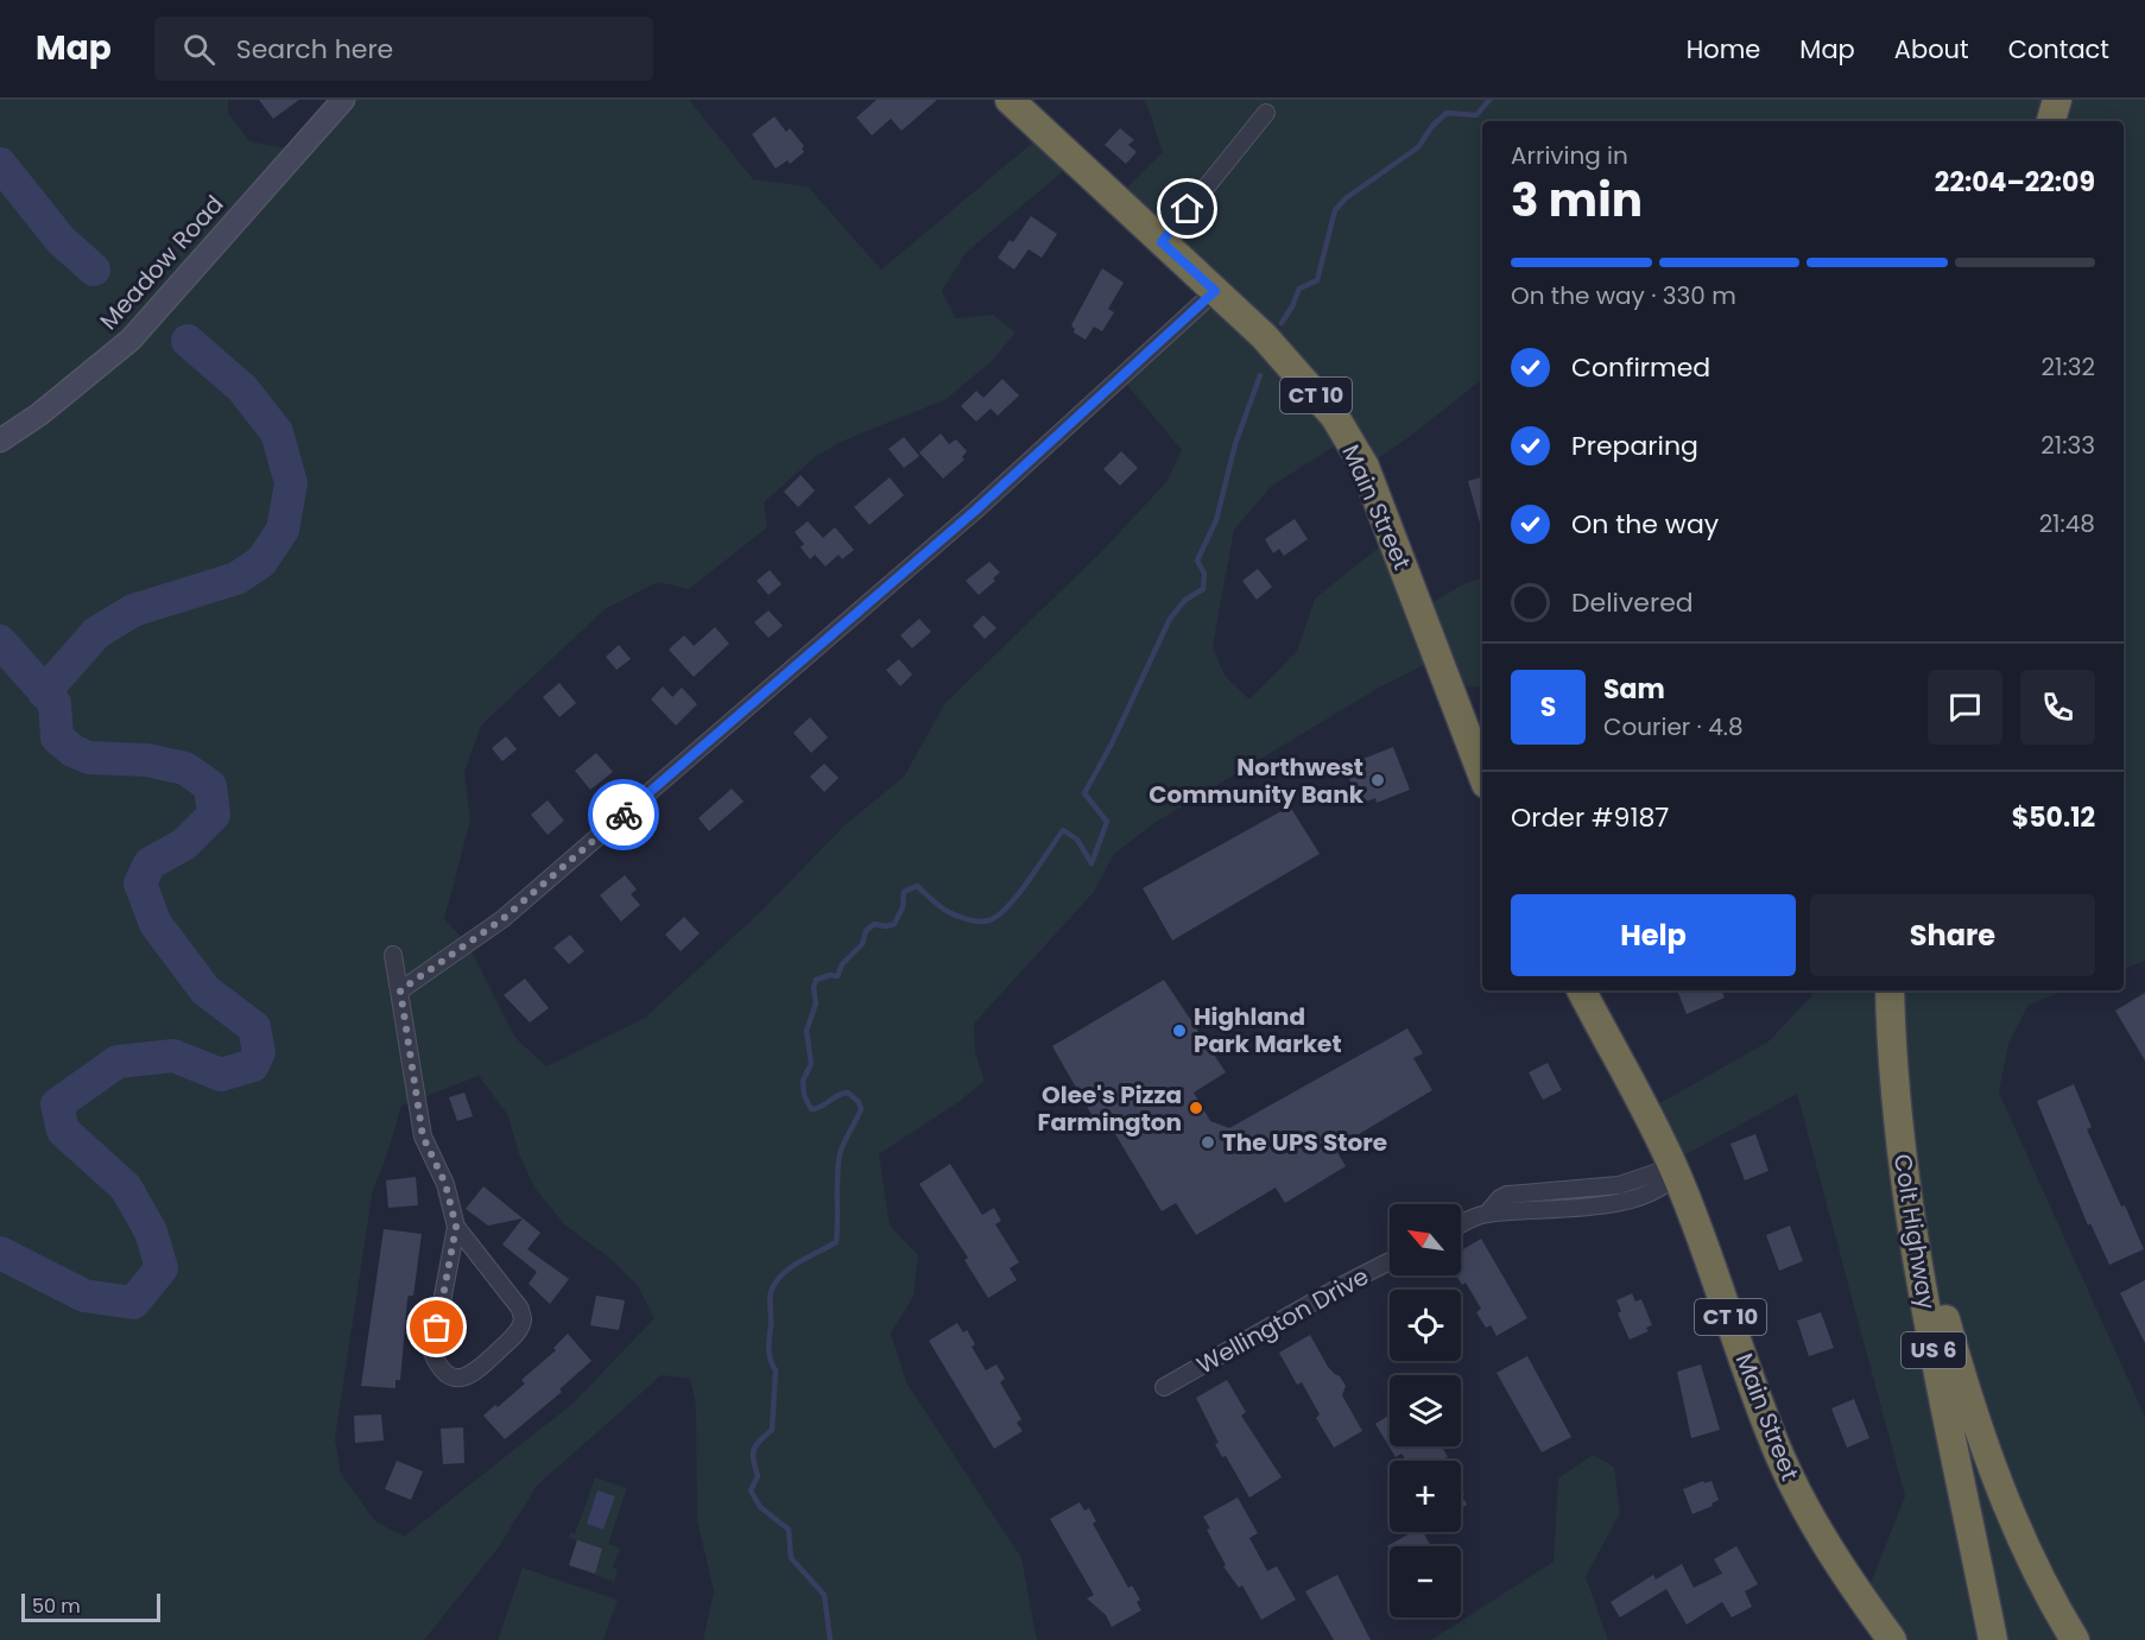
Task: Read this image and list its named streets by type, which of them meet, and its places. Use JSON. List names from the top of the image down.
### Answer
{
  "streets": {
    "highway": [
      "CT 10",
      "Main Street",
      "Colt Highway",
      "US 6"
    ],
    "street": ["Meadow Road", "Wellington Drive"]
  },
  "places": [
    "Northwest Community Bank",
    "Highland Park Market",
    "Olee's Pizza Farmington",
    "The UPS Store"
  ],
  "scale_bar": "50 m",
  "north": "top left",
  "page": {
    "header": "Map",
    "search": "Search here",
    "nav": [
      "Home",
      "Map",
      "About",
      "Contact"
    ],
    "heading": ["3 min", "Arriving in", "22:04–22:09"],
    "panel": [
      "Sam",
      "Courier · 4.8",
      "Order #9187",
      "$50.12"
    ],
    "bar": "On the way · 330 m",
    "list": [
      ["Confirmed", "21:32"],
      ["Preparing", "21:33"],
      ["On the way", "21:48"],
      "Delivered"
    ],
    "round": "S",
    "buttons": ["Help", "Share"],
    "map_buttons": ["+", "−"],
    "scale": "50 m"
  }
}
